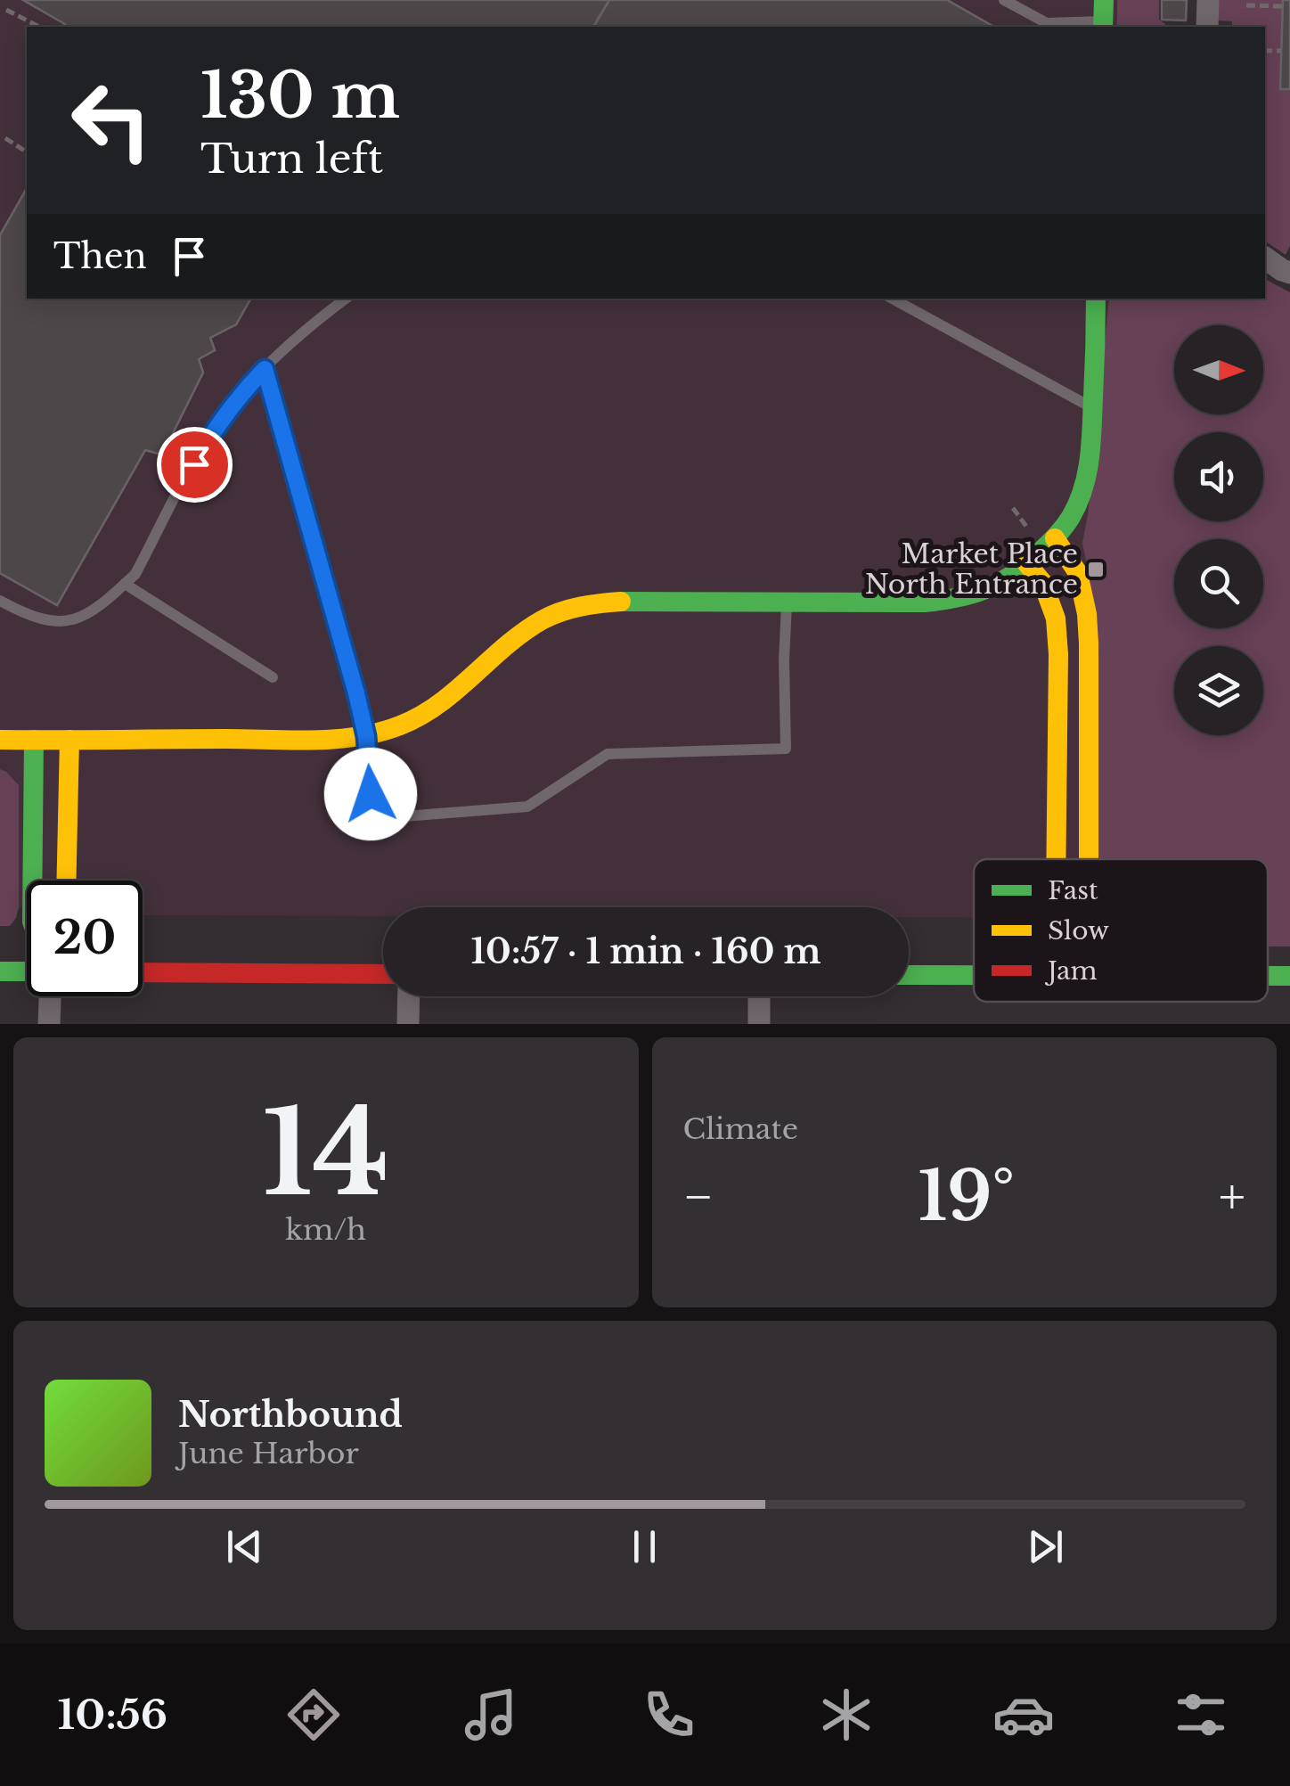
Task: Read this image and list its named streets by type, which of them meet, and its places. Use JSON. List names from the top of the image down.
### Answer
{
  "places": {
    "transit": ["Market Place North Entrance"]
  },
  "legend": ["Fast", "Slow", "Jam"],
  "north": "right",
  "page": {
    "turn": ["130 m", "Turn left"],
    "then": "Then",
    "limit": "20",
    "trip": "10:57 · 1 min · 160 m",
    "tile": [
      ["14", "km/h"],
      "Climate"
    ],
    "heat": ["−", "19°", "+"],
    "song": ["Northbound", "June Harbor"],
    "tabs": "10:56"
  }
}
